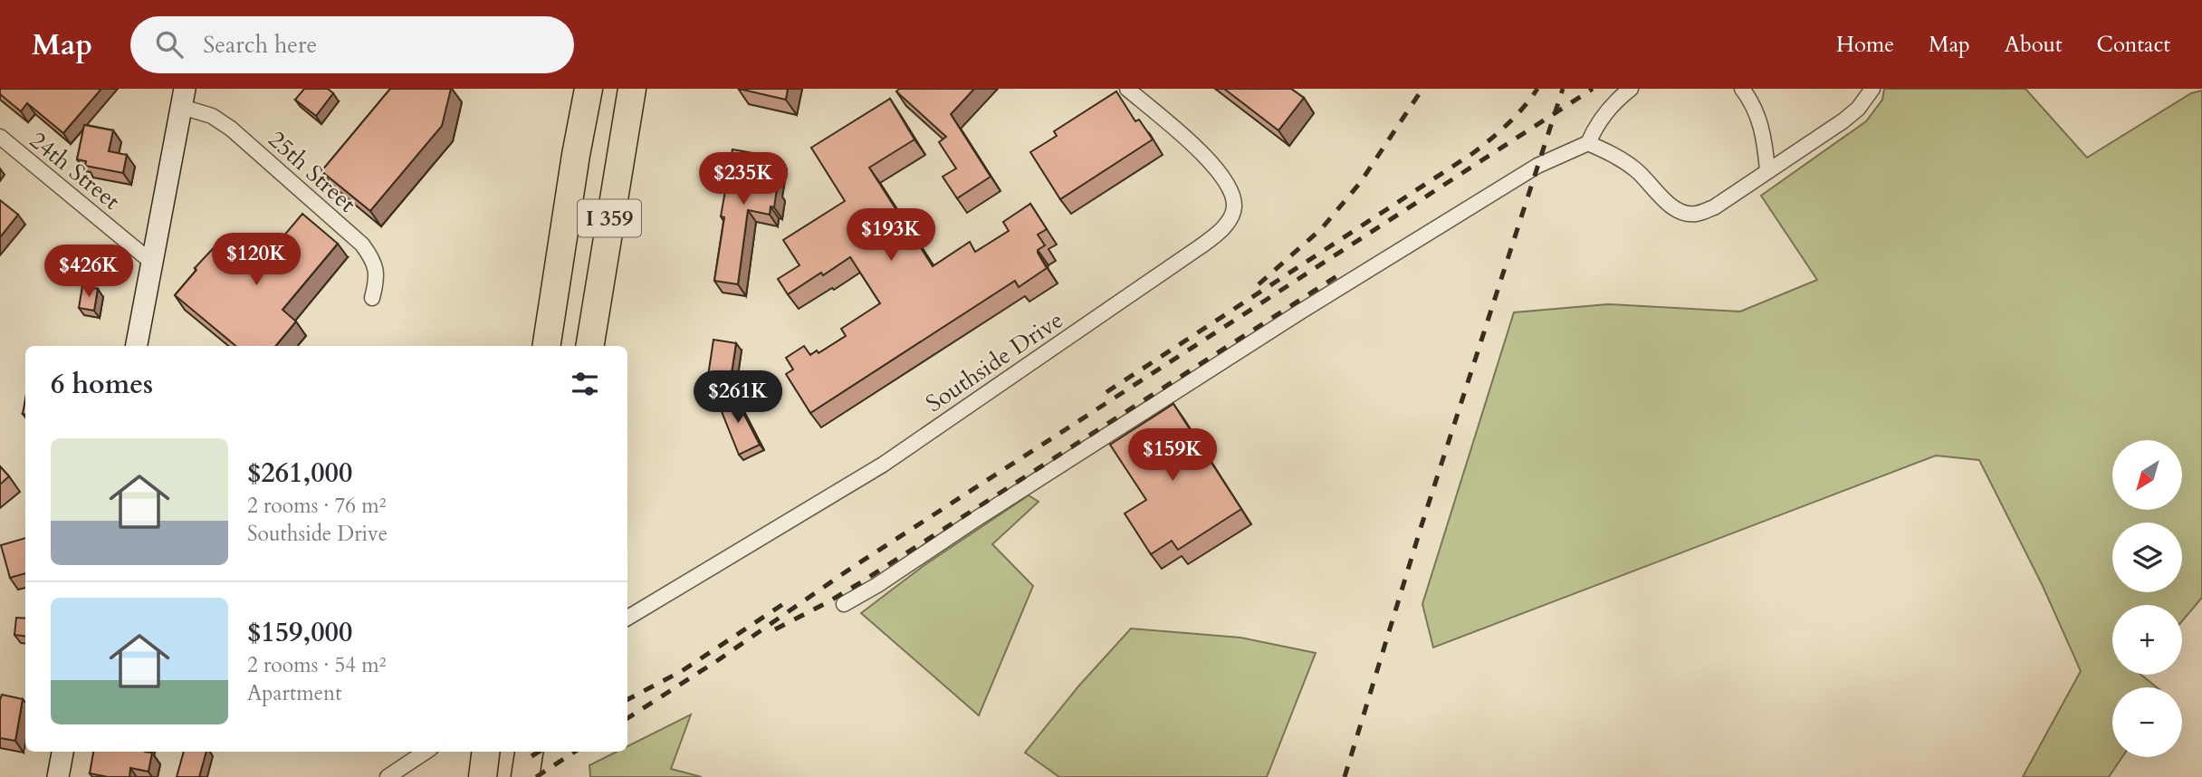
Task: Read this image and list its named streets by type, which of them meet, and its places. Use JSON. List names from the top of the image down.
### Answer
{
  "streets": {
    "highway": ["I 359"],
    "street": ["24th Street", "25th Street", "Southside Drive"]
  },
  "north": "bottom left",
  "page": {
    "header": "Map",
    "search": "Search here",
    "nav": [
      "Home",
      "Map",
      "About",
      "Contact"
    ],
    "price": [
      "$235K",
      "$193K",
      "$120K",
      "$426K",
      "$261K",
      "$159K"
    ],
    "heading": "6 homes",
    "list": [
      {
        "name": "$261,000",
        "note": "2 rooms · 76 m² · Southside Drive"
      },
      {
        "name": "$159,000",
        "note": "2 rooms · 54 m² · Apartment"
      }
    ],
    "map_buttons": ["+", "−"]
  }
}
